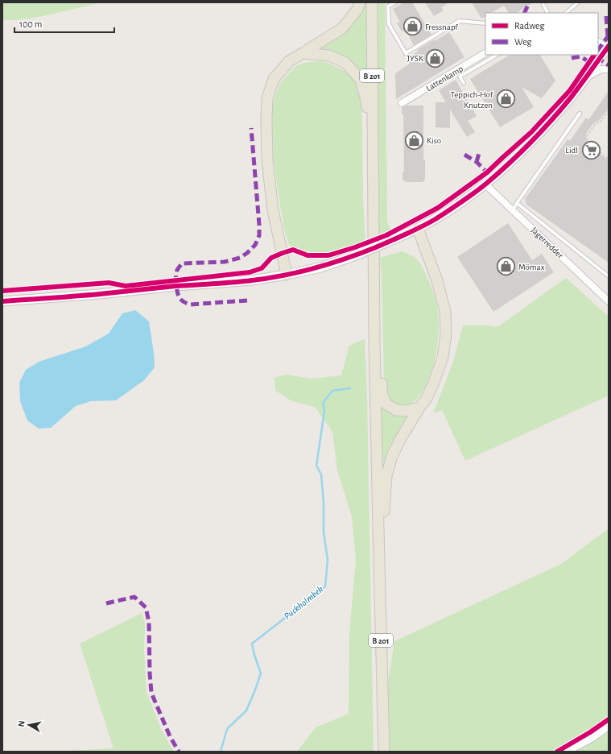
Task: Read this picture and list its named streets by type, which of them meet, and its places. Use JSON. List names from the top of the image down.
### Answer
{
  "streets": {
    "main road": ["B 201"],
    "street": ["Lattenkamp", "Jägerredder"]
  },
  "water": ["Puckholmbek"],
  "places": {
    "shop": [
      "Fressnapf",
      "JYSK",
      "Teppich-Hof Knutzen",
      "Kiso",
      "Mömax"
    ],
    "supermarket": ["Lidl"]
  },
  "legend": ["Radweg", "Weg"],
  "scale_bar": "100 m",
  "north": "left"
}
